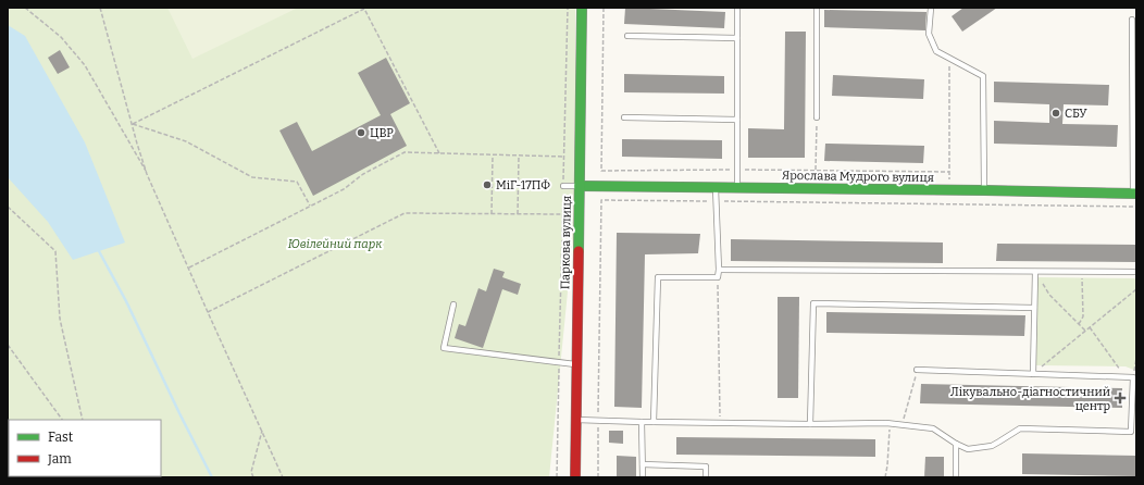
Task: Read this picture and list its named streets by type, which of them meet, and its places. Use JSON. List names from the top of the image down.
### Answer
{
  "streets": {
    "street": ["Ярослава Мудрого вулиця", "Паркова вулиця"]
  },
  "crossings": [
    ["Ярослава Мудрого вулиця", "Паркова вулиця"]
  ],
  "parks": ["Ювілейний парк"],
  "places": {
    "other": ["СБУ", "ЦВР", "МіГ-17ПФ"],
    "health": ["Лікувально-діагностичний центр"]
  },
  "legend": ["Fast", "Jam"]
}
